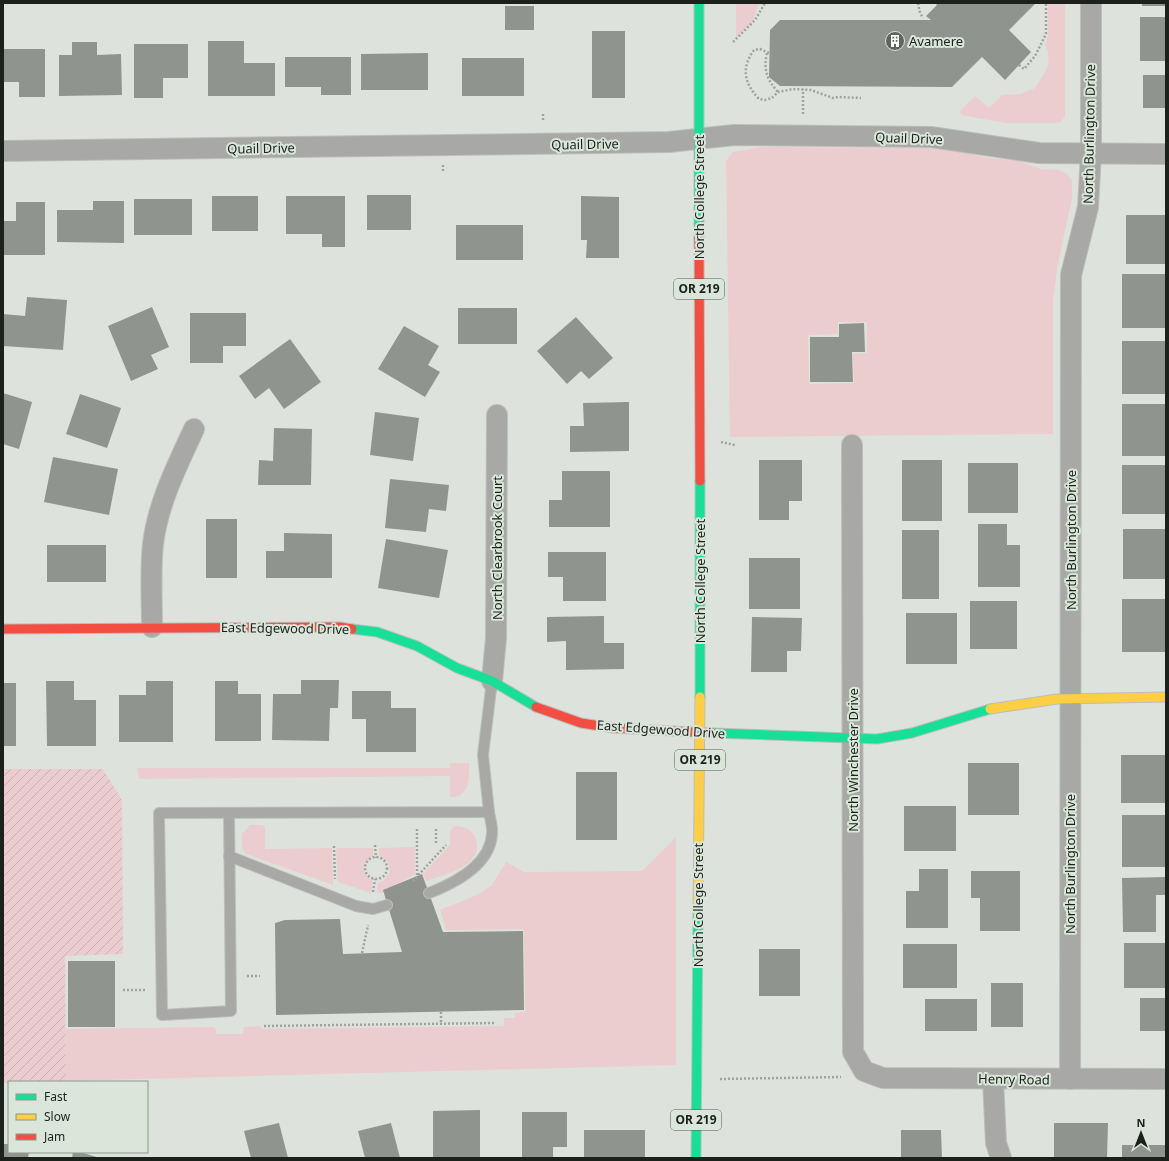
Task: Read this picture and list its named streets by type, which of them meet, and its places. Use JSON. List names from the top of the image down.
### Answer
{
  "streets": {
    "street": [
      "North Burlington Drive",
      "Quail Drive",
      "North College Street",
      "OR 219",
      "North Clearbrook Court",
      "East Edgewood Drive",
      "North Winchester Drive",
      "Henry Road"
    ]
  },
  "crossings": [
    ["North Burlington Drive", "Quail Drive"],
    ["North Burlington Drive", "East Edgewood Drive"],
    ["North Burlington Drive", "Henry Road"],
    ["Quail Drive", "North College Street"],
    ["North College Street", "East Edgewood Drive"],
    ["North Clearbrook Court", "East Edgewood Drive"],
    ["East Edgewood Drive", "North Winchester Drive"],
    ["North Winchester Drive", "Henry Road"]
  ],
  "places": {
    "building": ["Avamere"]
  },
  "legend": ["Fast", "Slow", "Jam"],
  "north": "top"
}
